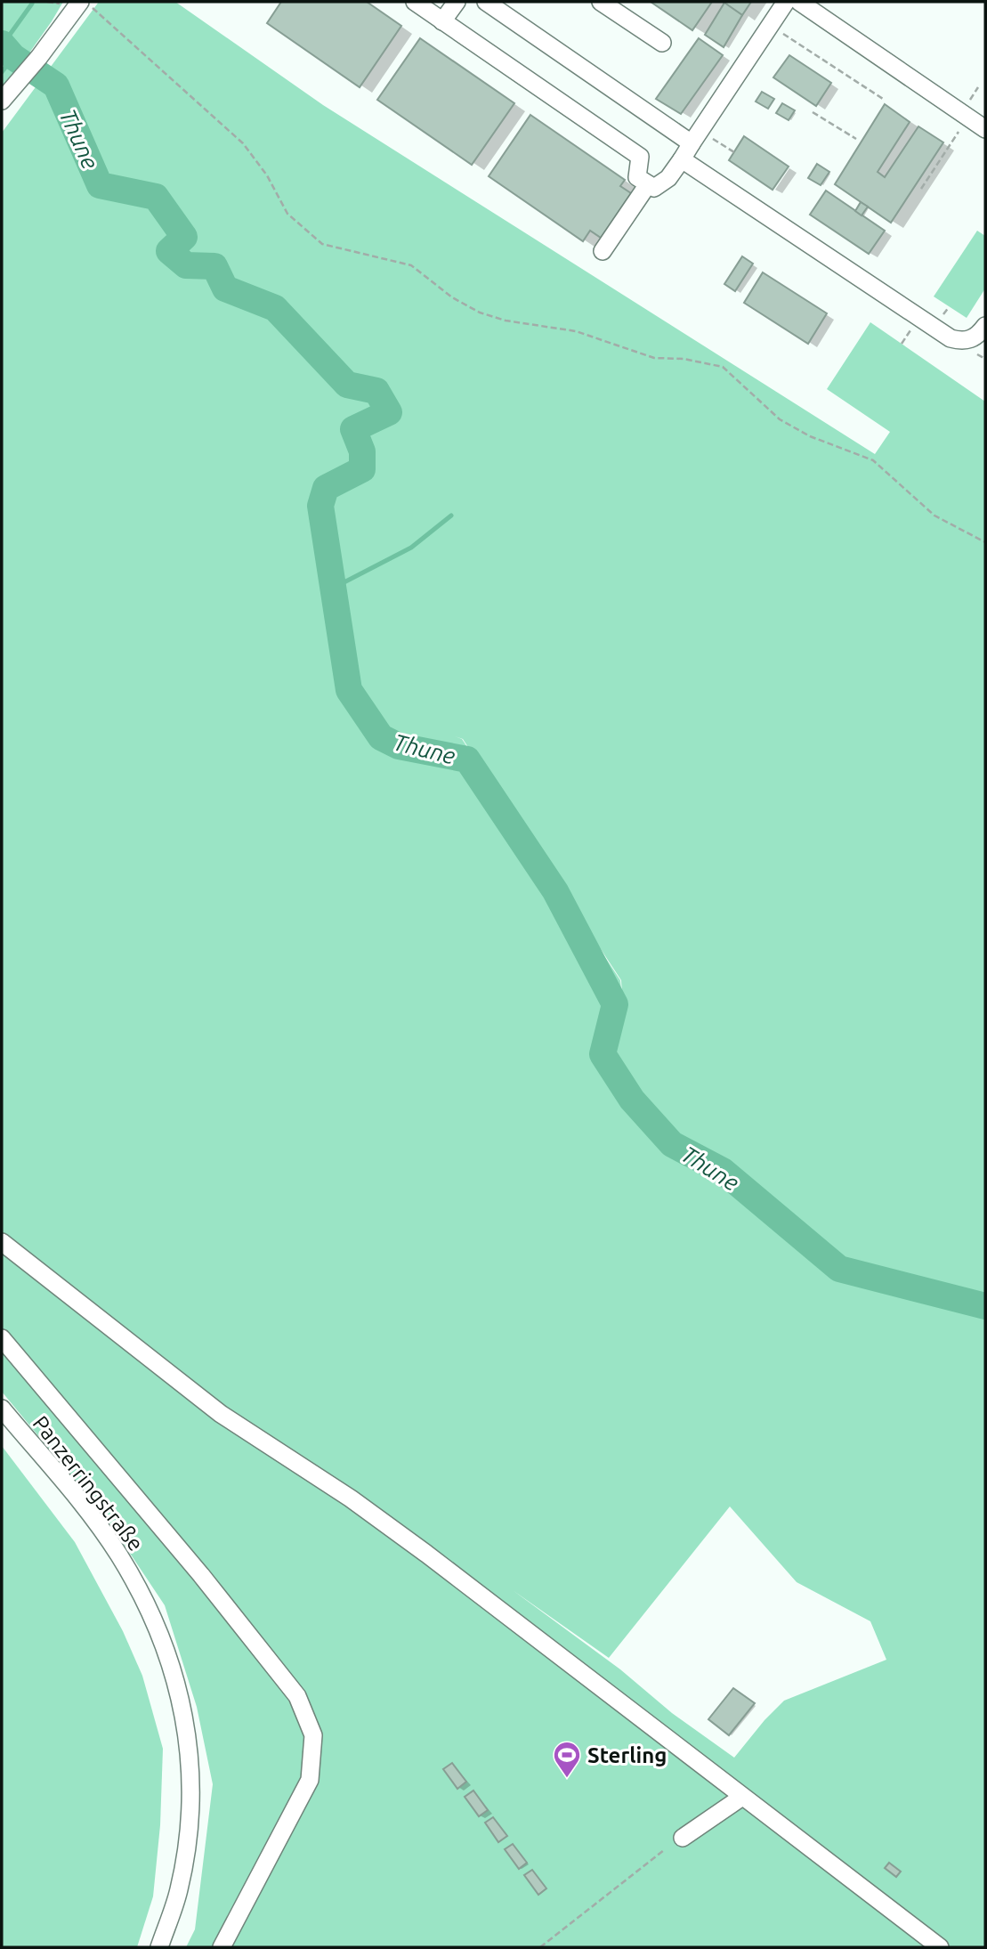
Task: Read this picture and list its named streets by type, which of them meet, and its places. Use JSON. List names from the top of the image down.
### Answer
{
  "streets": {
    "street": ["Panzerringstraße"]
  },
  "water": ["Thune"],
  "places": {
    "sports": ["Sterling"]
  }
}
